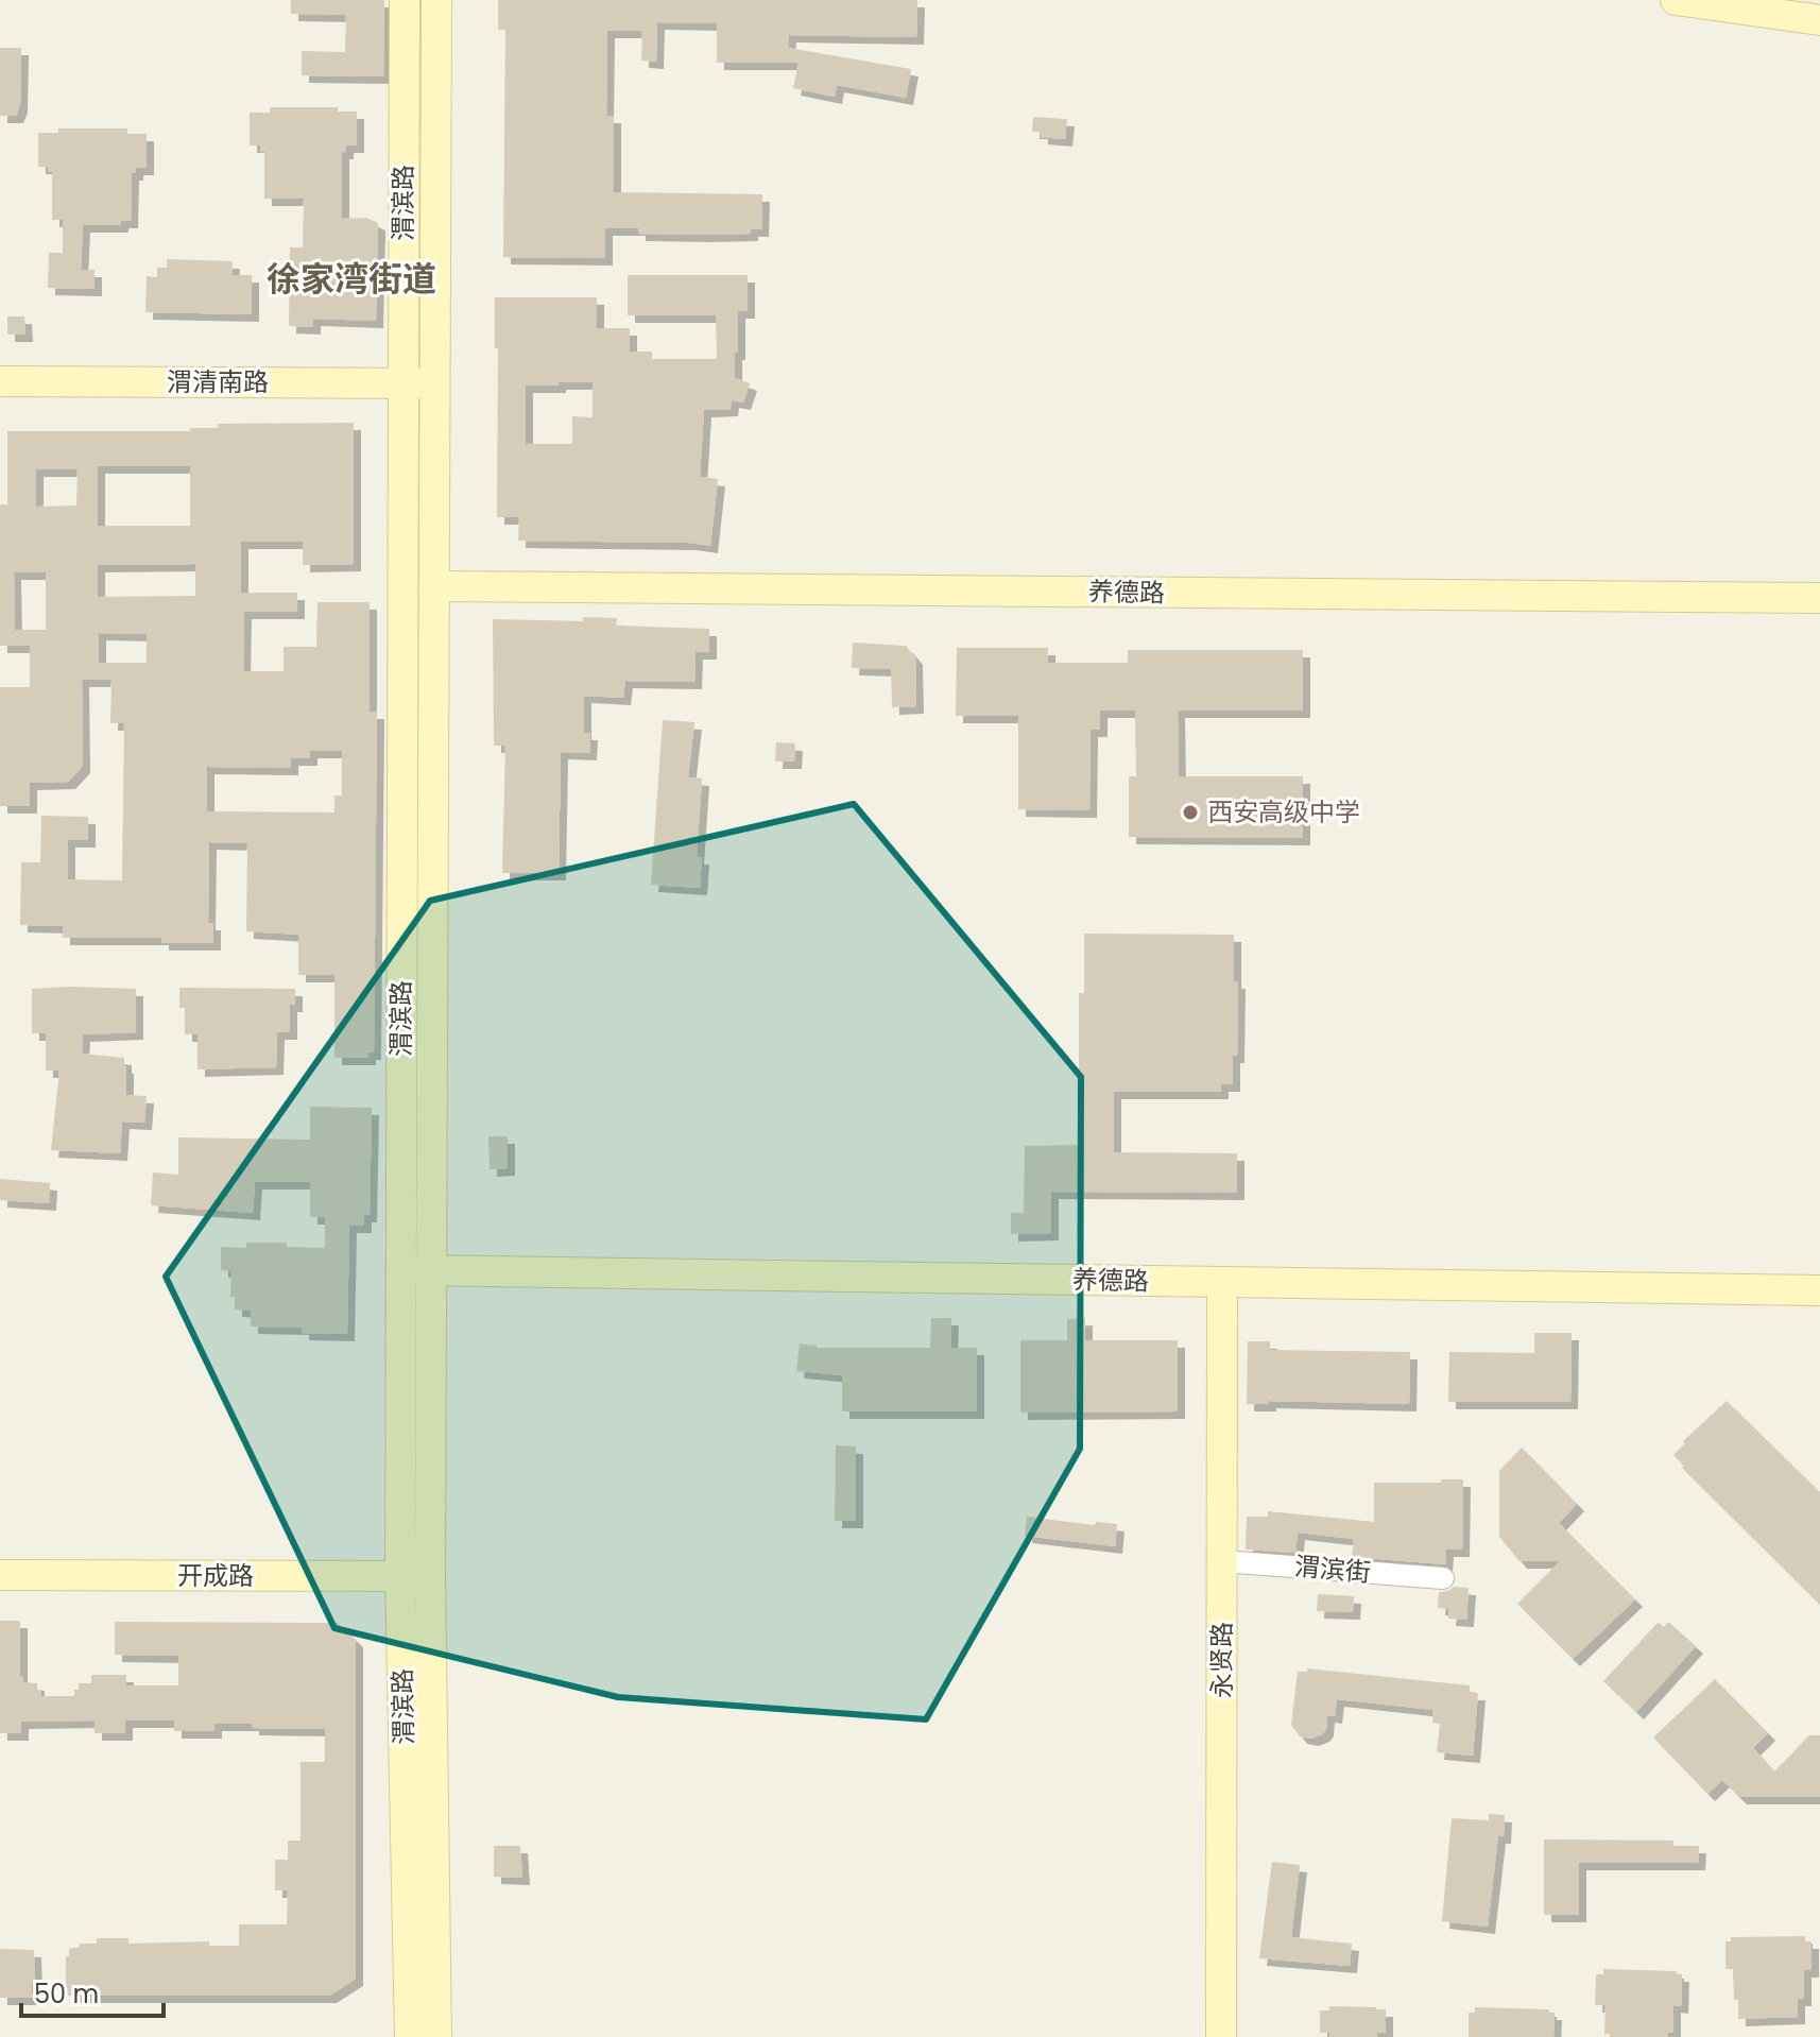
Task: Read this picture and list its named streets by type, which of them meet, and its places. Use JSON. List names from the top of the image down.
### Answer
{
  "streets": {
    "street": [
      "渭滨路",
      "渭清南路",
      "养德路",
      "渭滨街",
      "开成路",
      "永贤路"
    ]
  },
  "crossings": [
    ["渭滨路", "渭清南路"],
    ["渭滨路", "养德路"],
    ["渭滨路", "开成路"],
    ["养德路", "永贤路"],
    ["渭滨街", "永贤路"]
  ],
  "districts": ["徐家湾街道"],
  "places": ["西安高级中学"],
  "scale_bar": "50 m"
}
